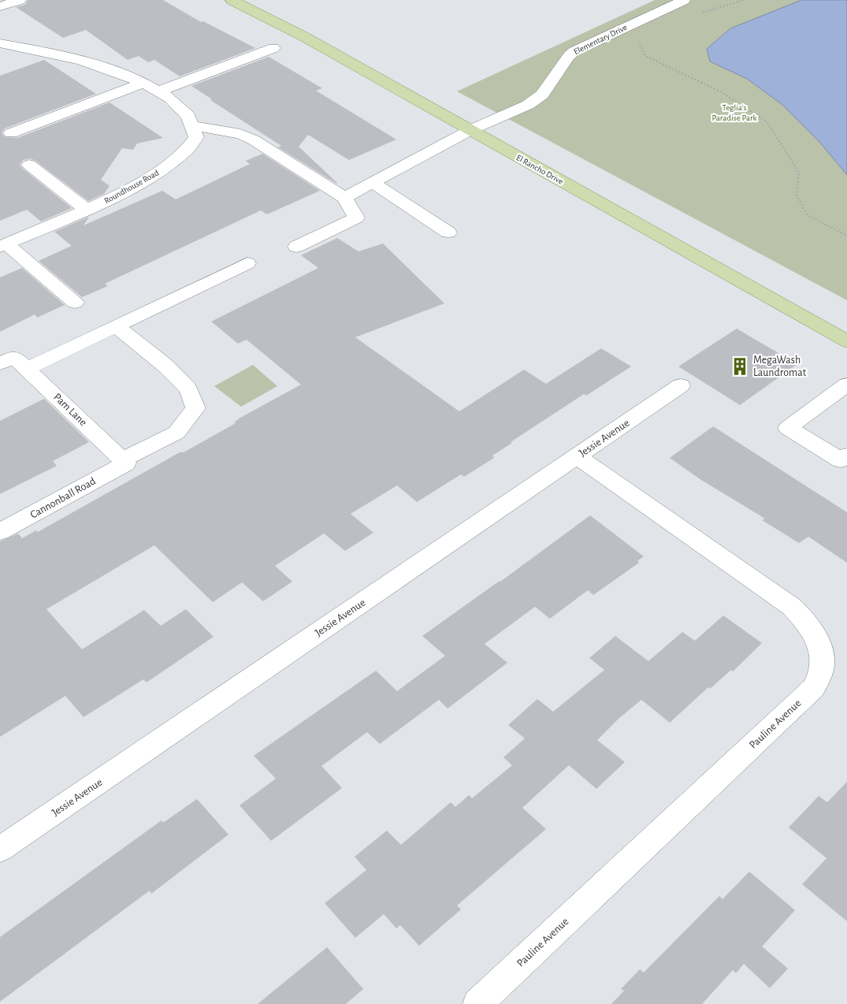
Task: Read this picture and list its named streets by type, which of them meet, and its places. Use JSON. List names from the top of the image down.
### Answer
{
  "streets": {
    "main road": ["El Rancho Drive"],
    "street": [
      "Elementary Drive",
      "Roundhouse Road",
      "Pam Lane",
      "Jessie Avenue",
      "Cannonball Road",
      "Pauline Avenue"
    ]
  },
  "crossings": [
    ["Elementary Drive", "El Rancho Drive"],
    ["Pam Lane", "Cannonball Road"],
    ["Jessie Avenue", "Pauline Avenue"]
  ],
  "parks": ["Teglia's Paradise Park"],
  "places": {
    "building": ["MegaWash Laundromat"]
  }
}
